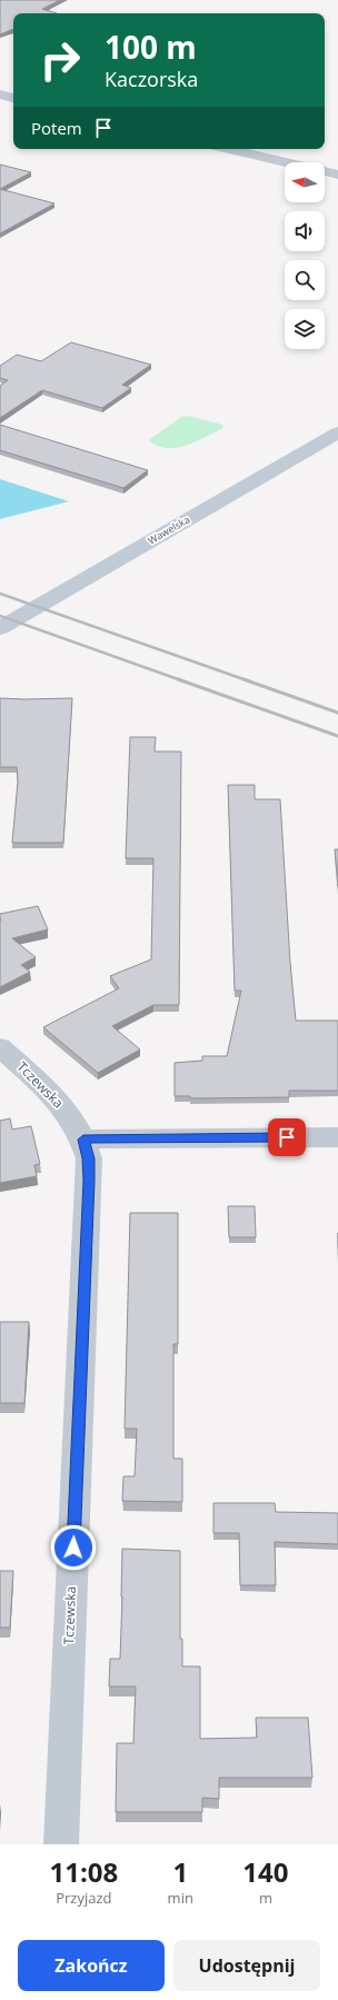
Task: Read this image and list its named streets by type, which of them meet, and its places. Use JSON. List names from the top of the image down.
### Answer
{
  "streets": {
    "street": ["Wawelska", "Tczewska"]
  },
  "north": "left",
  "page": {
    "turn": ["100 m", "Kaczorska"],
    "then": "Potem",
    "eta": [
      "11:08",
      "Przyjazd",
      "1",
      "min",
      "140",
      "m"
    ],
    "buttons": ["Zakończ", "Udostępnij"]
  }
}
